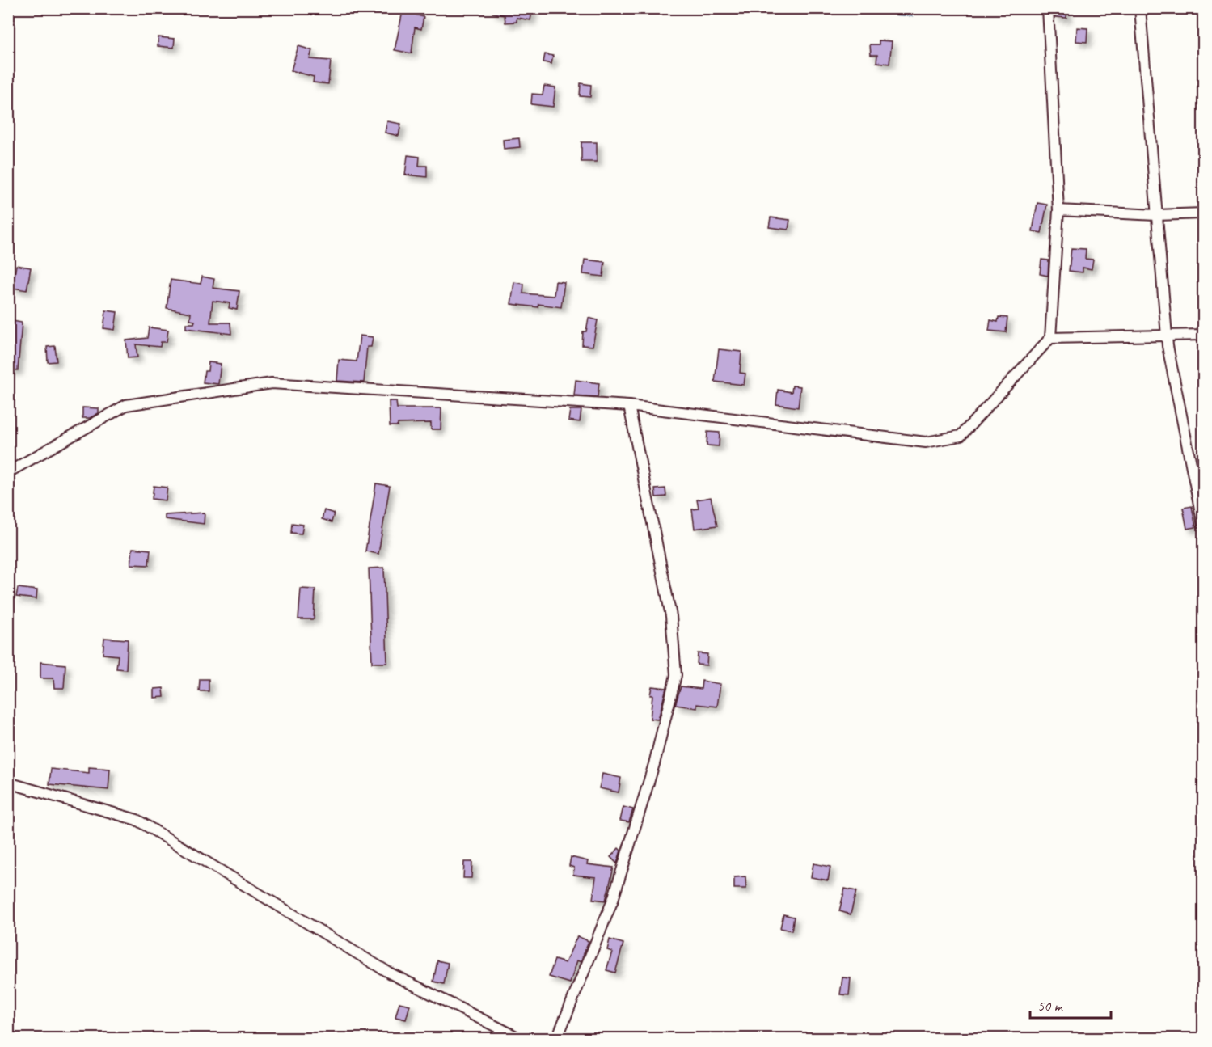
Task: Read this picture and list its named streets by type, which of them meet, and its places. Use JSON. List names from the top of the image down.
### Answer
{
  "scale_bar": "50 m"
}
